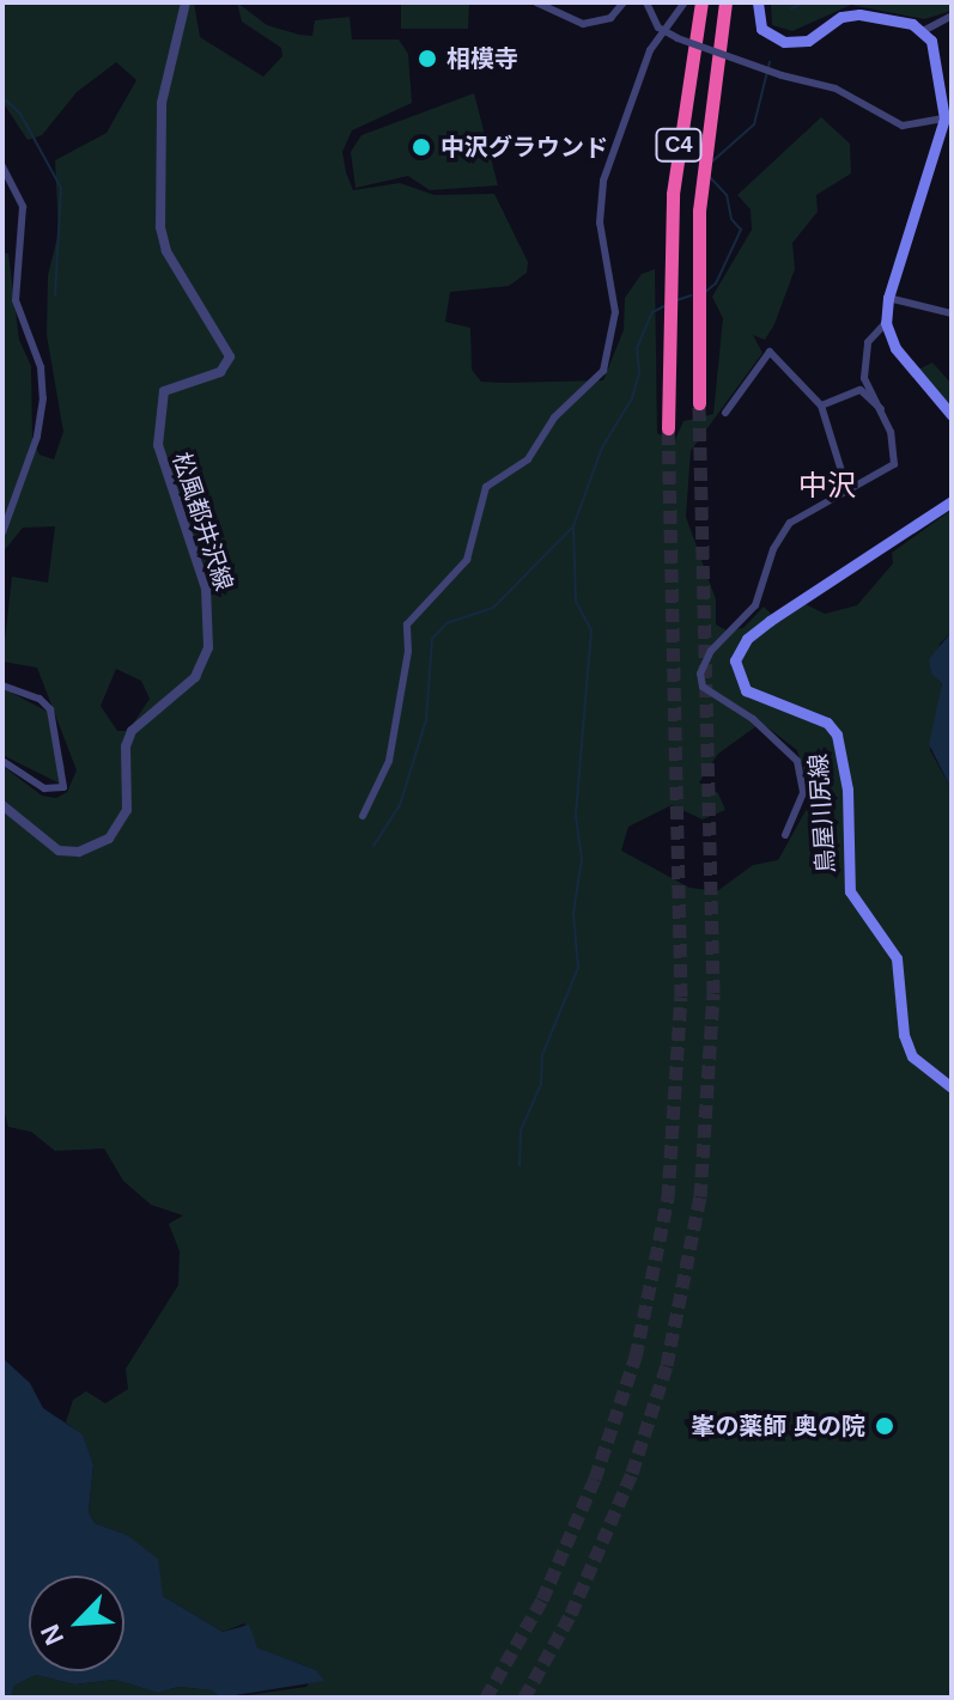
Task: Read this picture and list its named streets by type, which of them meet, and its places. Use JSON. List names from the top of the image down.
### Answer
{
  "streets": {
    "highway": ["C4"],
    "main road": ["鳥屋川尻線"],
    "street": ["松風都井沢線"]
  },
  "districts": ["中沢"],
  "places": ["相模寺", "中沢グラウンド", "峯の薬師 奥の院"],
  "north": "bottom left"
}
